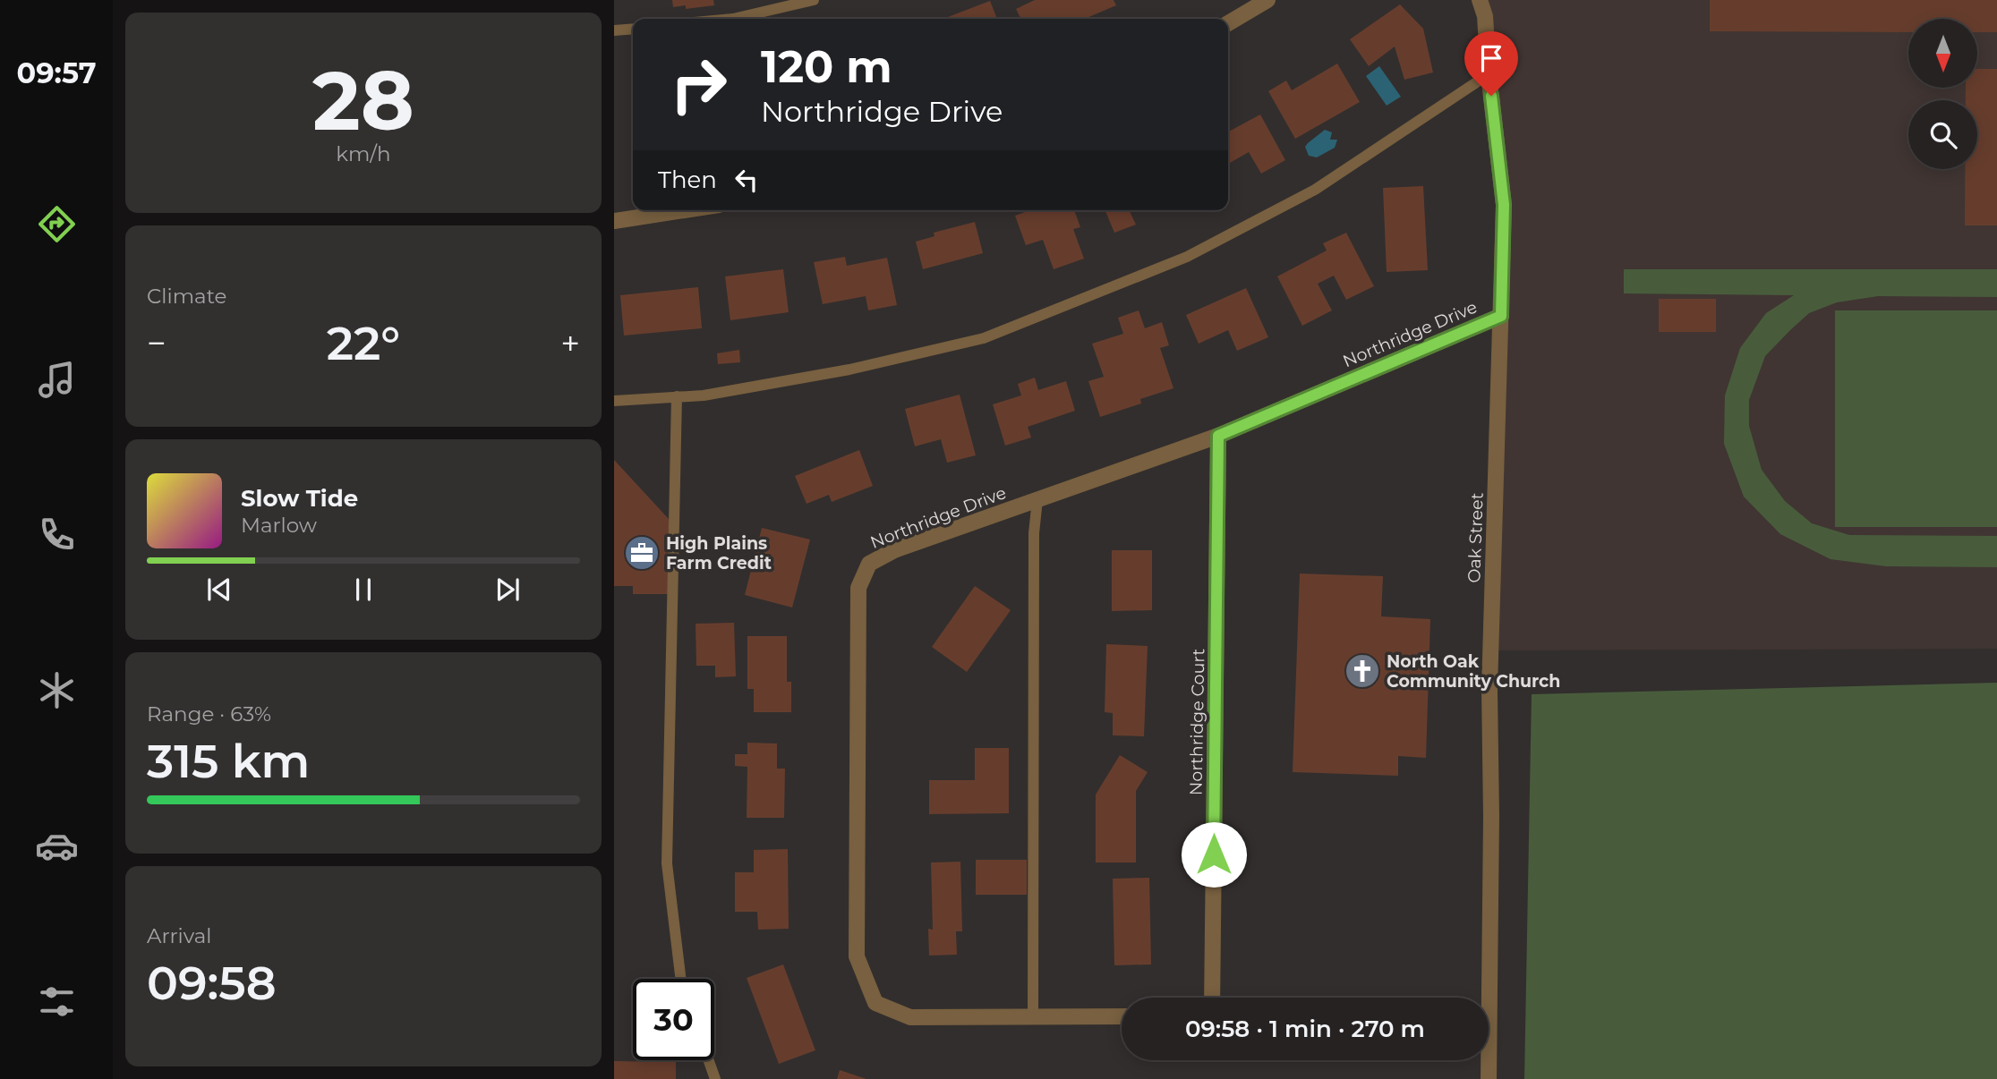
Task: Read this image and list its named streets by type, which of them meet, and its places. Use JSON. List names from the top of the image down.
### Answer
{
  "streets": {
    "street": ["Northridge Drive", "Oak Street", "Northridge Court"]
  },
  "crossings": [
    ["Northridge Drive", "Oak Street"],
    ["Northridge Drive", "Northridge Court"]
  ],
  "places": {
    "office": ["High Plains Farm Credit"],
    "church": ["North Oak Community Church"]
  },
  "north": "bottom",
  "page": {
    "tabs": "09:57",
    "tile": [
      ["28", "km/h"],
      "Climate",
      ["Range · 63%", "315 km"],
      ["Arrival", "09:58"]
    ],
    "turn": ["120 m", "Northridge Drive"],
    "then": "Then",
    "heat": ["−", "22°", "+"],
    "song": ["Slow Tide", "Marlow"],
    "limit": "30",
    "trip": "09:58 · 1 min · 270 m"
  }
}
